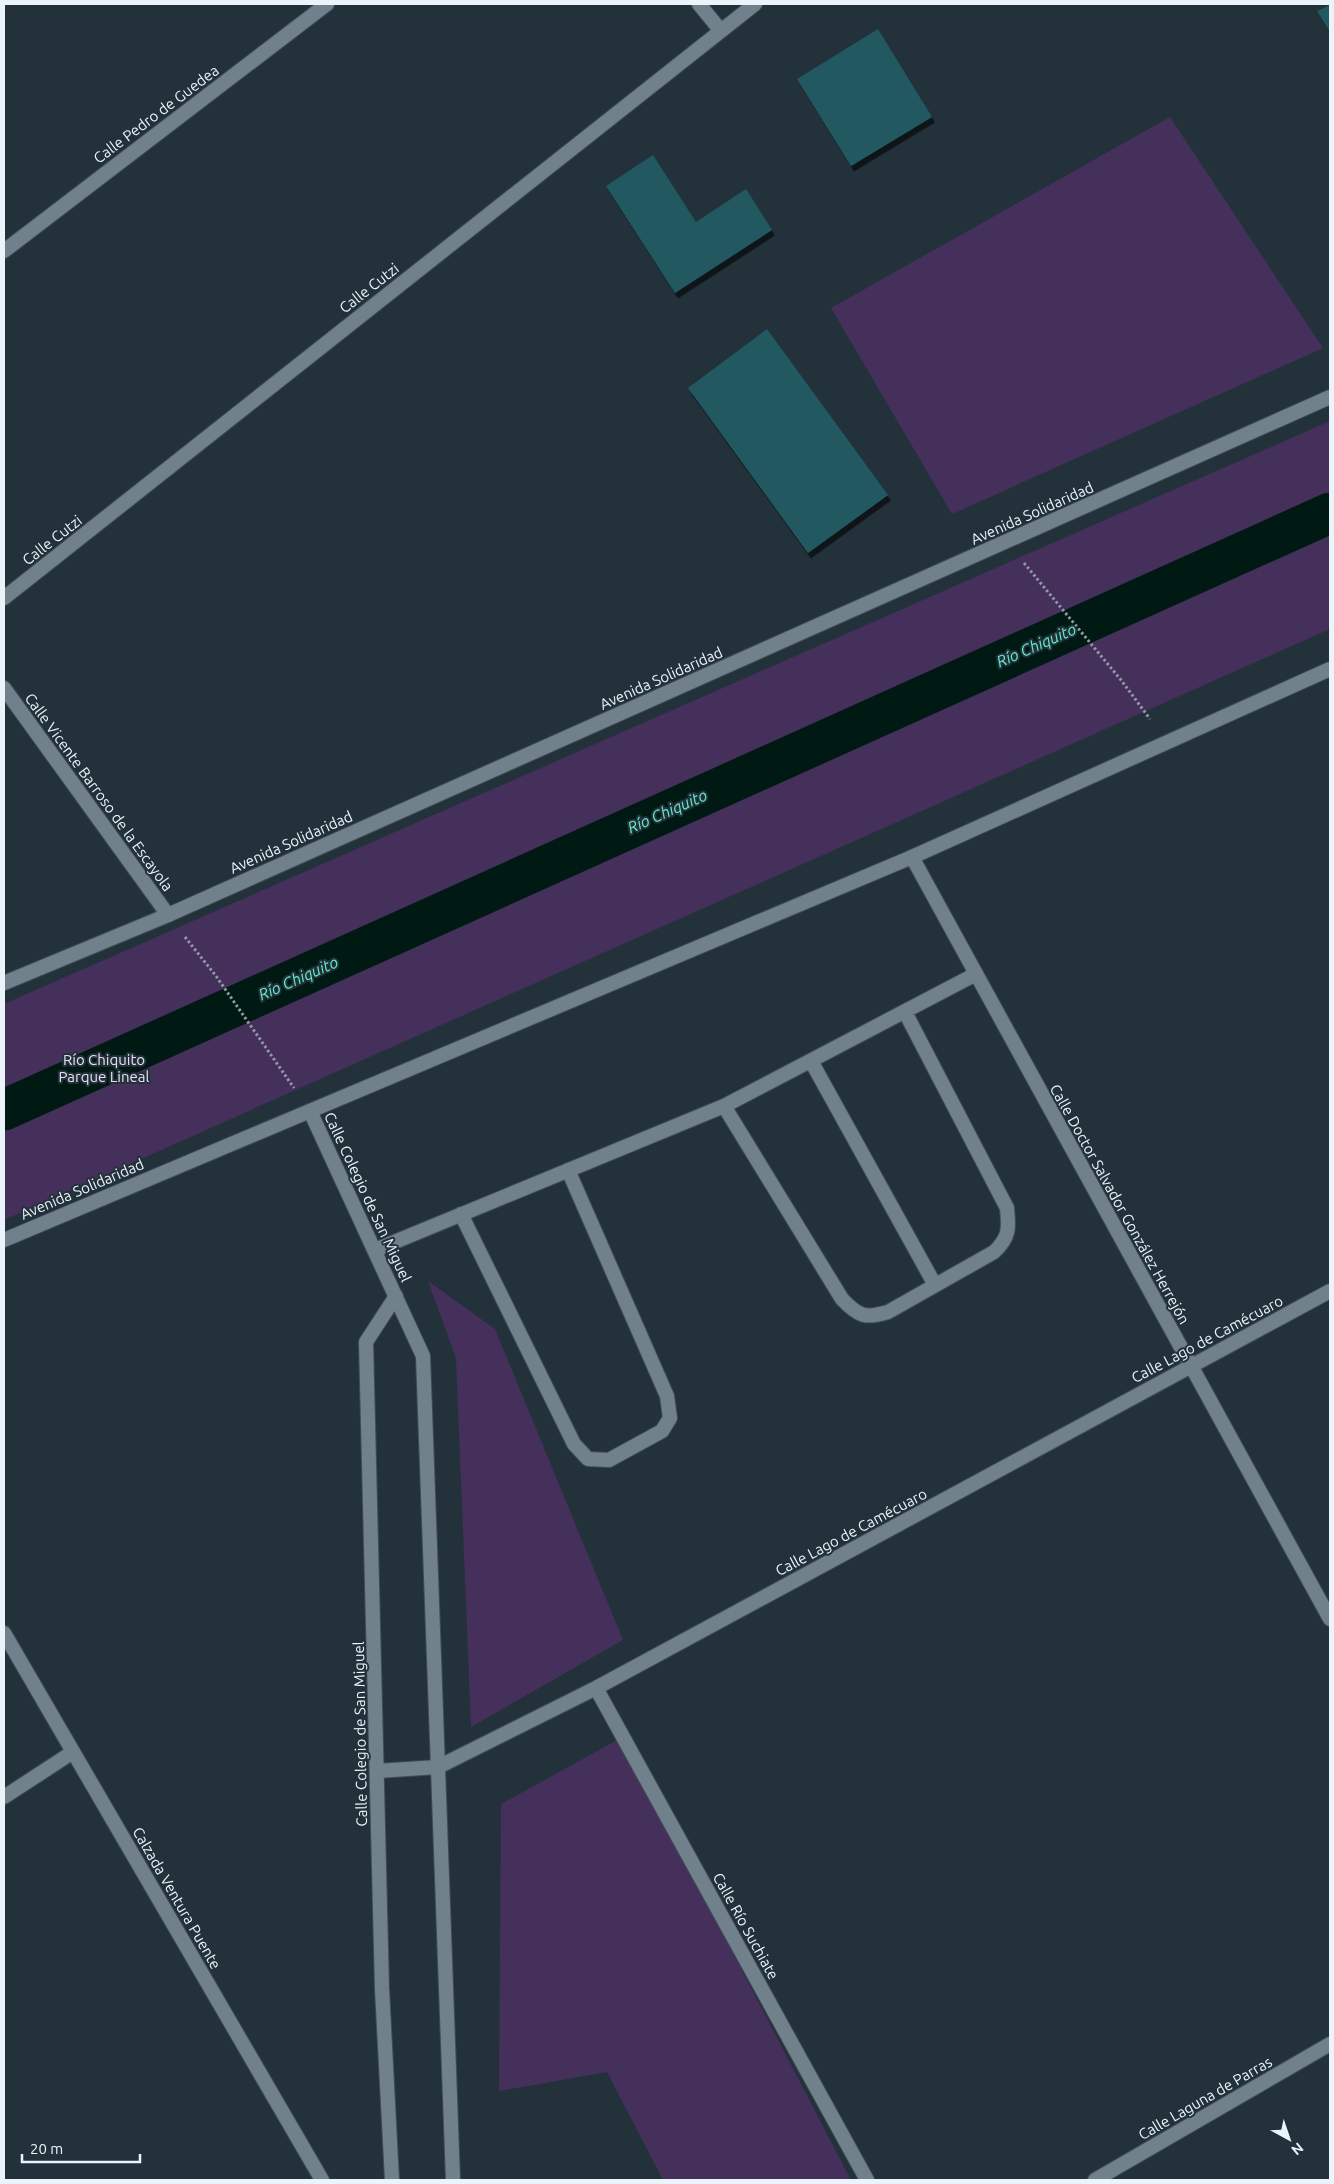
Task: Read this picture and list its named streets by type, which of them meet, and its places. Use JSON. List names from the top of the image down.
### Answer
{
  "streets": {
    "street": [
      "Calle Pedro de Guedea",
      "Calle Cutzi",
      "Avenida Solidaridad",
      "Calle Vicente Barroso de la Escayola",
      "Calle Colegio de San Miguel",
      "Calle Doctor Salvador González Herrejón",
      "Calle Lago de Camécuaro",
      "Calzada Ventura Puente",
      "Calle Río Suchiate",
      "Calle Laguna de Parras"
    ]
  },
  "crossings": [
    ["Avenida Solidaridad", "Calle Vicente Barroso de la Escayola"],
    ["Avenida Solidaridad", "Calle Colegio de San Miguel"],
    ["Avenida Solidaridad", "Calle Doctor Salvador González Herrejón"],
    ["Calle Colegio de San Miguel", "Calle Lago de Camécuaro"],
    ["Calle Doctor Salvador González Herrejón", "Calle Lago de Camécuaro"],
    ["Calle Lago de Camécuaro", "Calle Río Suchiate"]
  ],
  "water": ["Río Chiquito"],
  "parks": ["Río Chiquito Parque Lineal"],
  "scale_bar": "20 m",
  "north": "bottom right"
}
